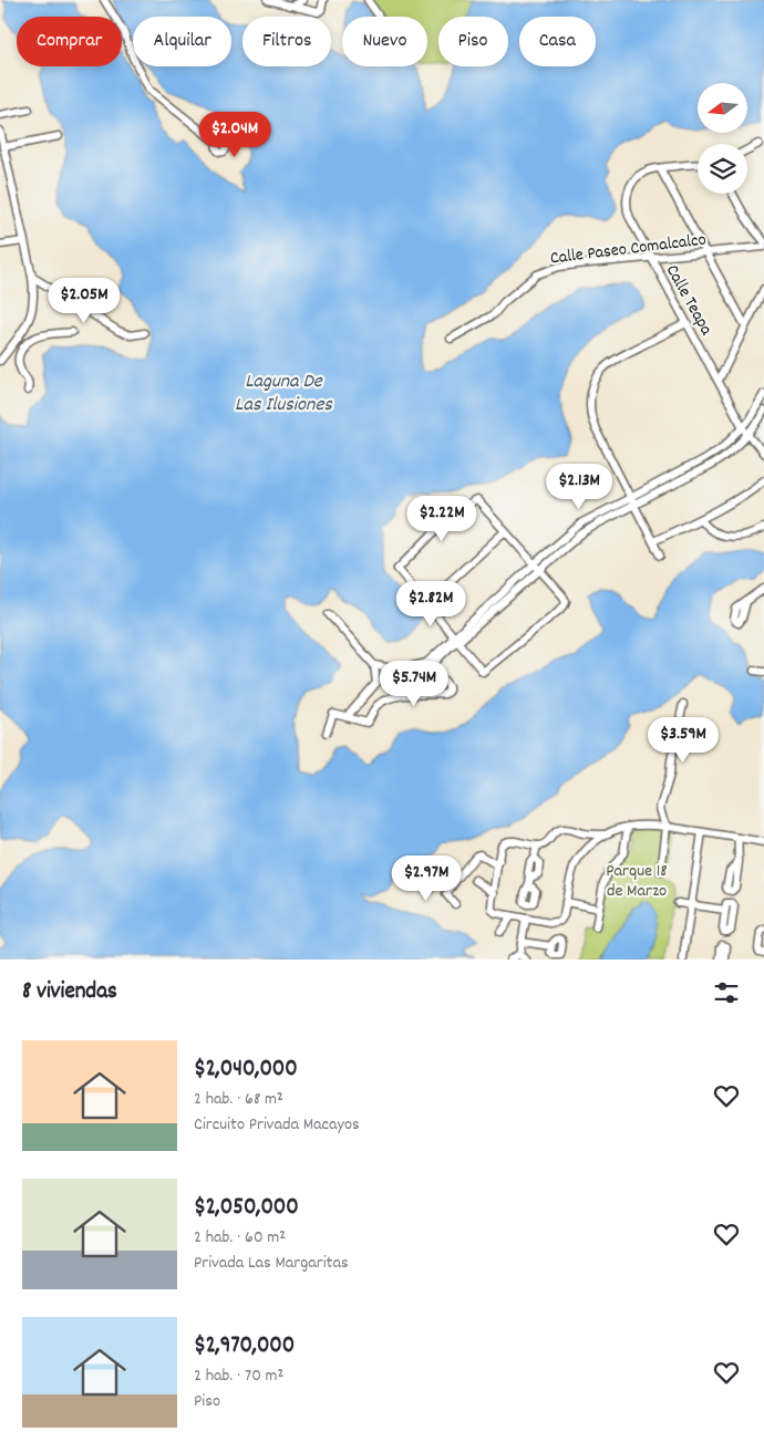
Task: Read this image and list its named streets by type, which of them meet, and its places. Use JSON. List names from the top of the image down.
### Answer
{
  "streets": {
    "street": ["Calle Paseo Comalcalco", "Calle Teapa"]
  },
  "crossings": [
    ["Calle Paseo Comalcalco", "Calle Teapa"]
  ],
  "water": ["Laguna De Las Ilusiones"],
  "parks": ["Parque 18 de Marzo"],
  "north": "left",
  "page": {
    "chip": [
      "Comprar",
      "Alquilar",
      "Filtros",
      "Nuevo",
      "Piso",
      "Casa"
    ],
    "price": [
      "$2.04M",
      "$2.05M",
      "$2.13M",
      "$2.22M",
      "$2.82M",
      "$5.74M",
      "$3.59M",
      "$2.97M"
    ],
    "heading": "8 viviendas",
    "list": [
      {
        "name": "$2,040,000",
        "note": "2 hab. · 68 m² · Circuito Privada Macayos"
      },
      {
        "name": "$2,050,000",
        "note": "2 hab. · 60 m² · Privada Las Margaritas"
      },
      {
        "name": "$2,970,000",
        "note": "2 hab. · 70 m² · Piso"
      }
    ]
  }
}
